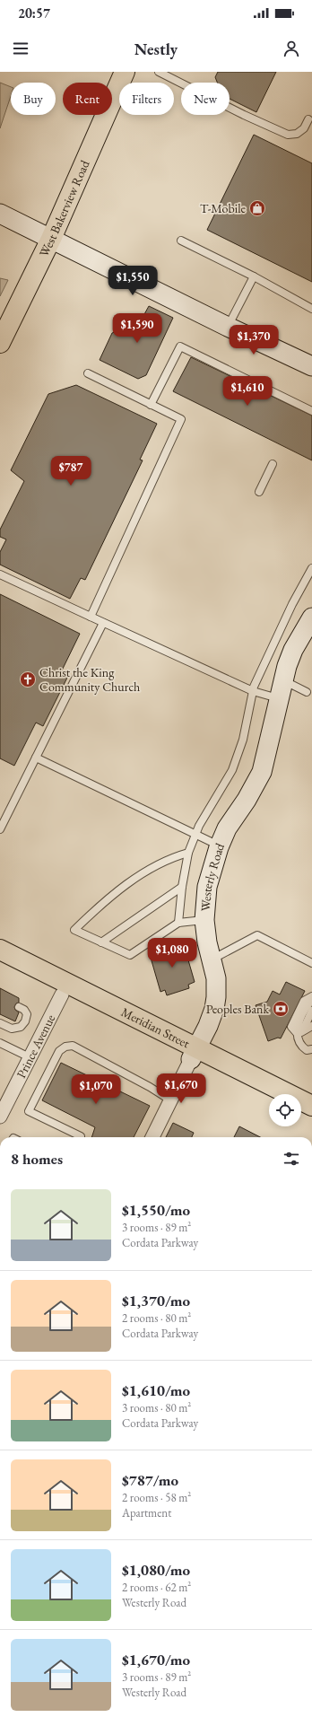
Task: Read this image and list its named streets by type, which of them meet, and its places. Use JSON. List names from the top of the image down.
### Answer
{
  "streets": {
    "main road": ["West Bakerview Road", "Meridian Street"],
    "street": ["Westerly Road", "Prince Avenue"]
  },
  "crossings": [
    ["Westerly Road", "Meridian Street"],
    ["Meridian Street", "Prince Avenue"]
  ],
  "places": {
    "shop": ["T-Mobile"],
    "church": ["Christ the King Community Church"],
    "bank": ["Peoples Bank"]
  },
  "page": {
    "status": "20:57",
    "header": "Nestly",
    "chip": [
      "Buy",
      "Rent",
      "Filters",
      "New"
    ],
    "price": [
      "$1,550",
      "$1,590",
      "$1,370",
      "$1,610",
      "$787",
      "$1,080",
      "$1,670",
      "$1,070"
    ],
    "heading": "8 homes",
    "list": [
      {
        "name": "$1,550/mo",
        "note": "3 rooms · 89 m² · Cordata Parkway"
      },
      {
        "name": "$1,370/mo",
        "note": "2 rooms · 80 m² · Cordata Parkway"
      },
      {
        "name": "$1,610/mo",
        "note": "3 rooms · 80 m² · Cordata Parkway"
      },
      {
        "name": "$787/mo",
        "note": "2 rooms · 58 m² · Apartment"
      },
      {
        "name": "$1,080/mo",
        "note": "2 rooms · 62 m² · Westerly Road"
      },
      {
        "name": "$1,670/mo",
        "note": "3 rooms · 89 m² · Westerly Road"
      }
    ]
  }
}
